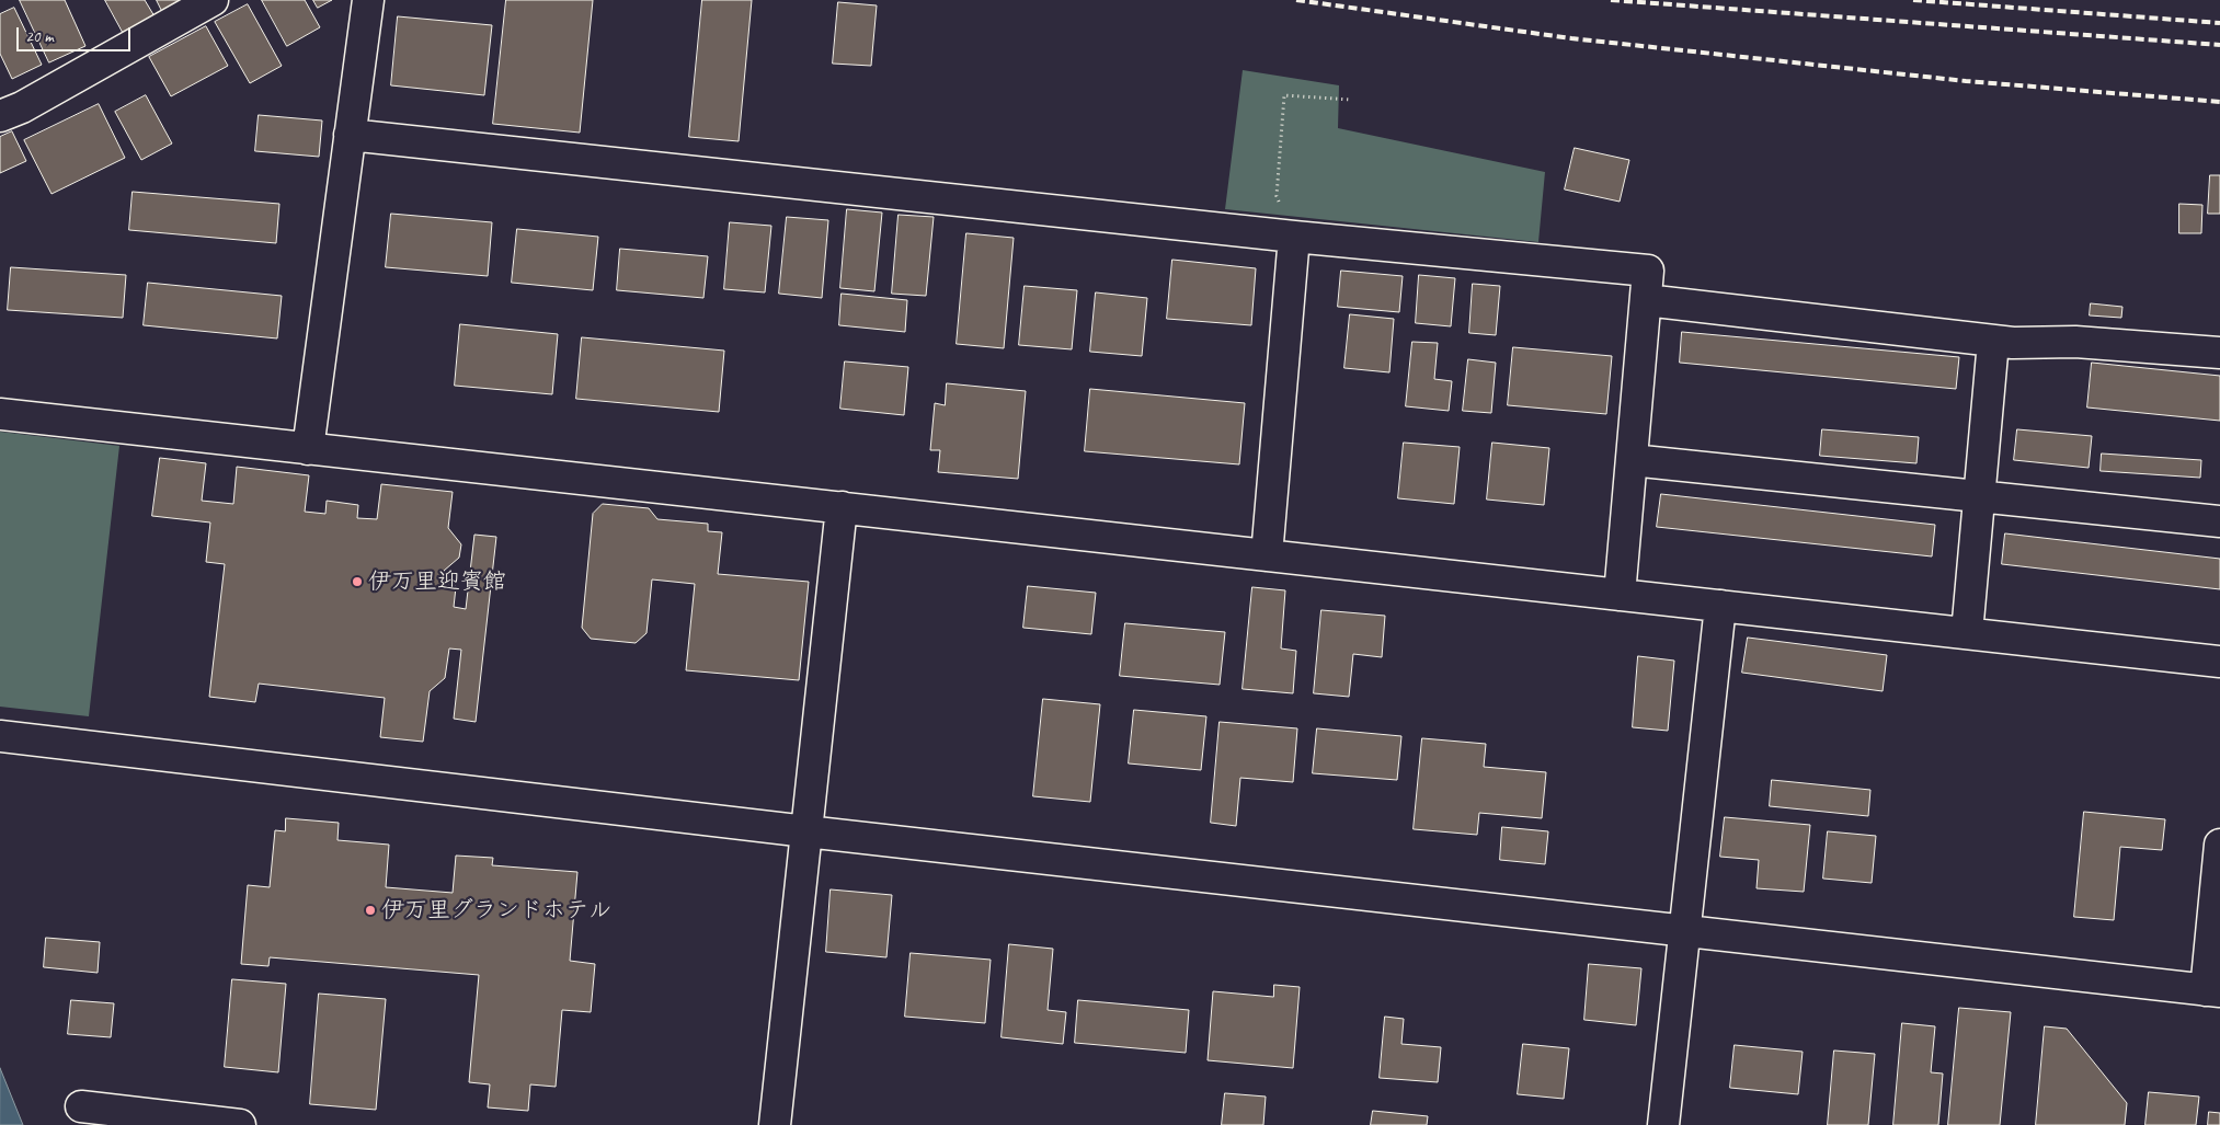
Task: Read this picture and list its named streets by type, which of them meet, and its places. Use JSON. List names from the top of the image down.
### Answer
{
  "places": ["伊万里迎賓館", "伊万里グランドホテル"],
  "scale_bar": "20 m"
}
